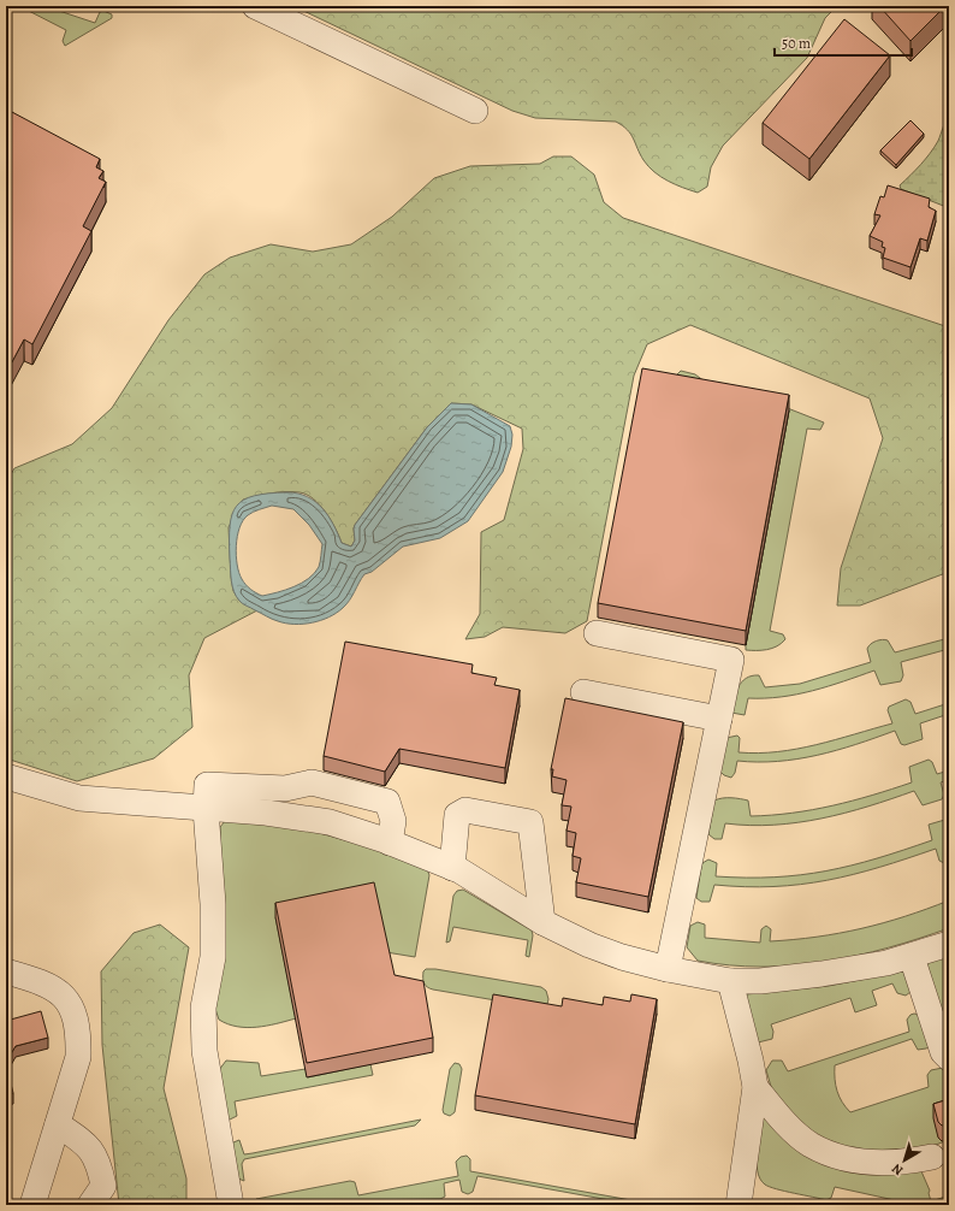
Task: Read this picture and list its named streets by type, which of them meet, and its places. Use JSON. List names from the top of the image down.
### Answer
{
  "scale_bar": "50 m",
  "north": "bottom left"
}
